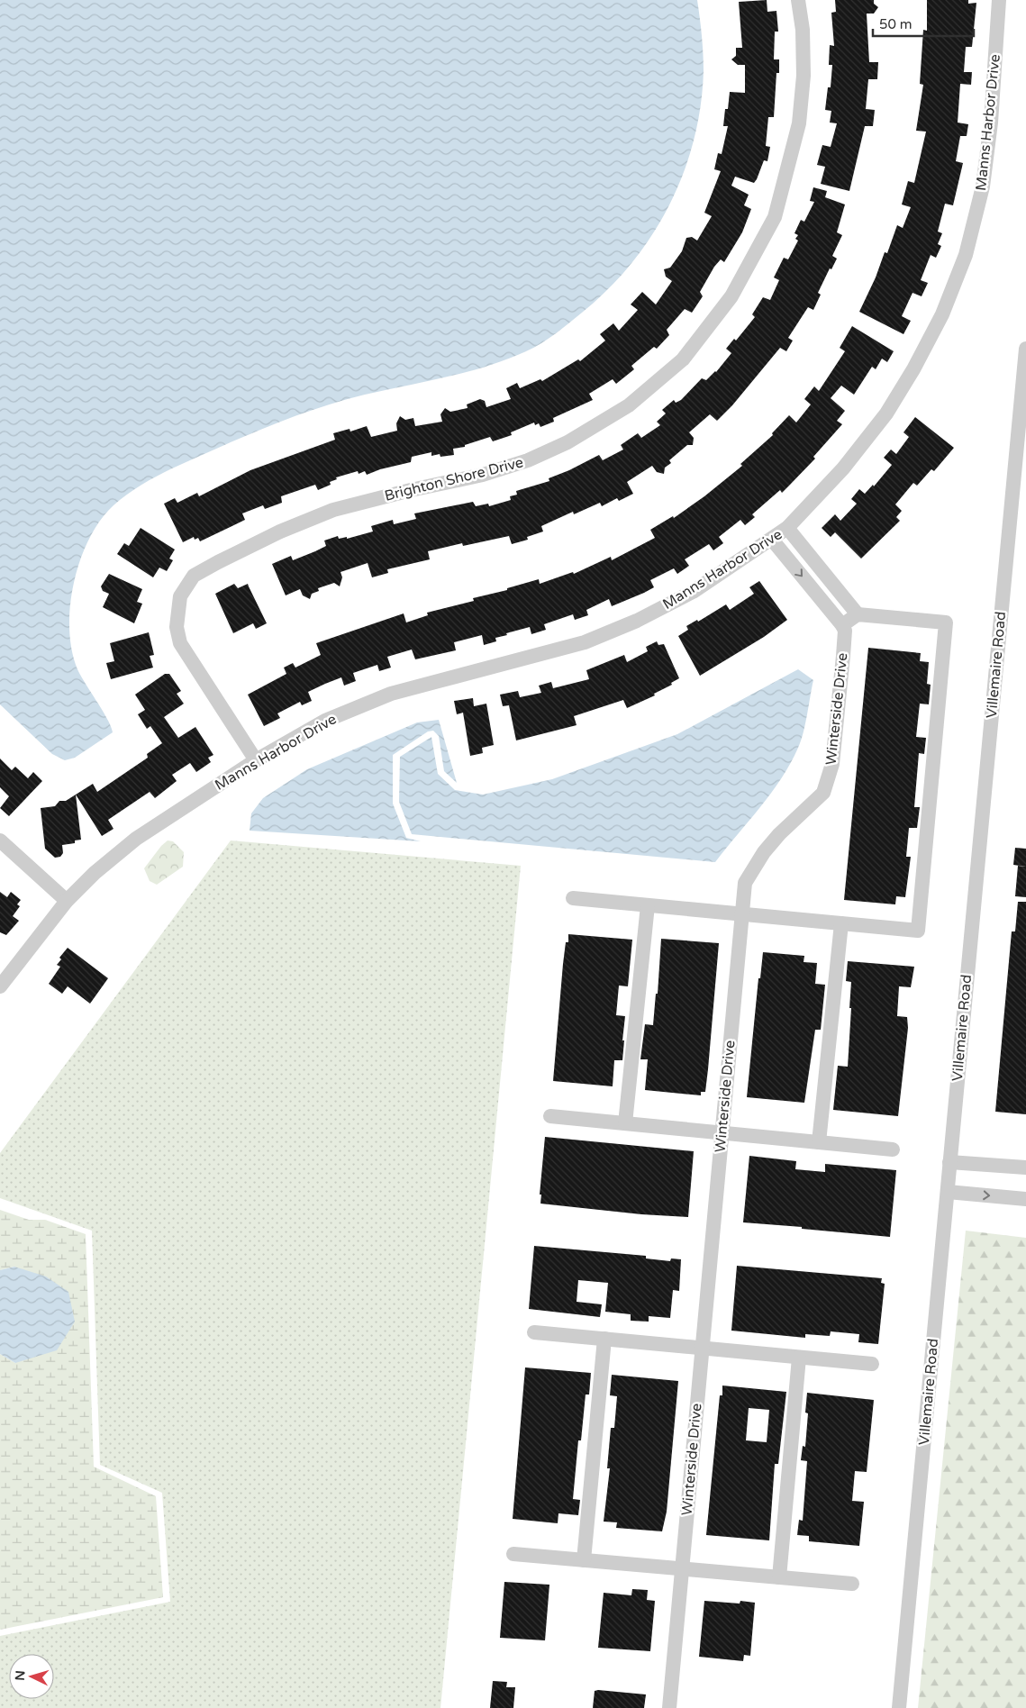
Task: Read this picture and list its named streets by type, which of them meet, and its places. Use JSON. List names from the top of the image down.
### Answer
{
  "streets": {
    "street": [
      "Manns Harbor Drive",
      "Brighton Shore Drive",
      "Villemaire Road",
      "Winterside Drive"
    ]
  },
  "crossings": [
    ["Manns Harbor Drive", "Brighton Shore Drive"]
  ],
  "scale_bar": "50 m",
  "north": "left"
}
